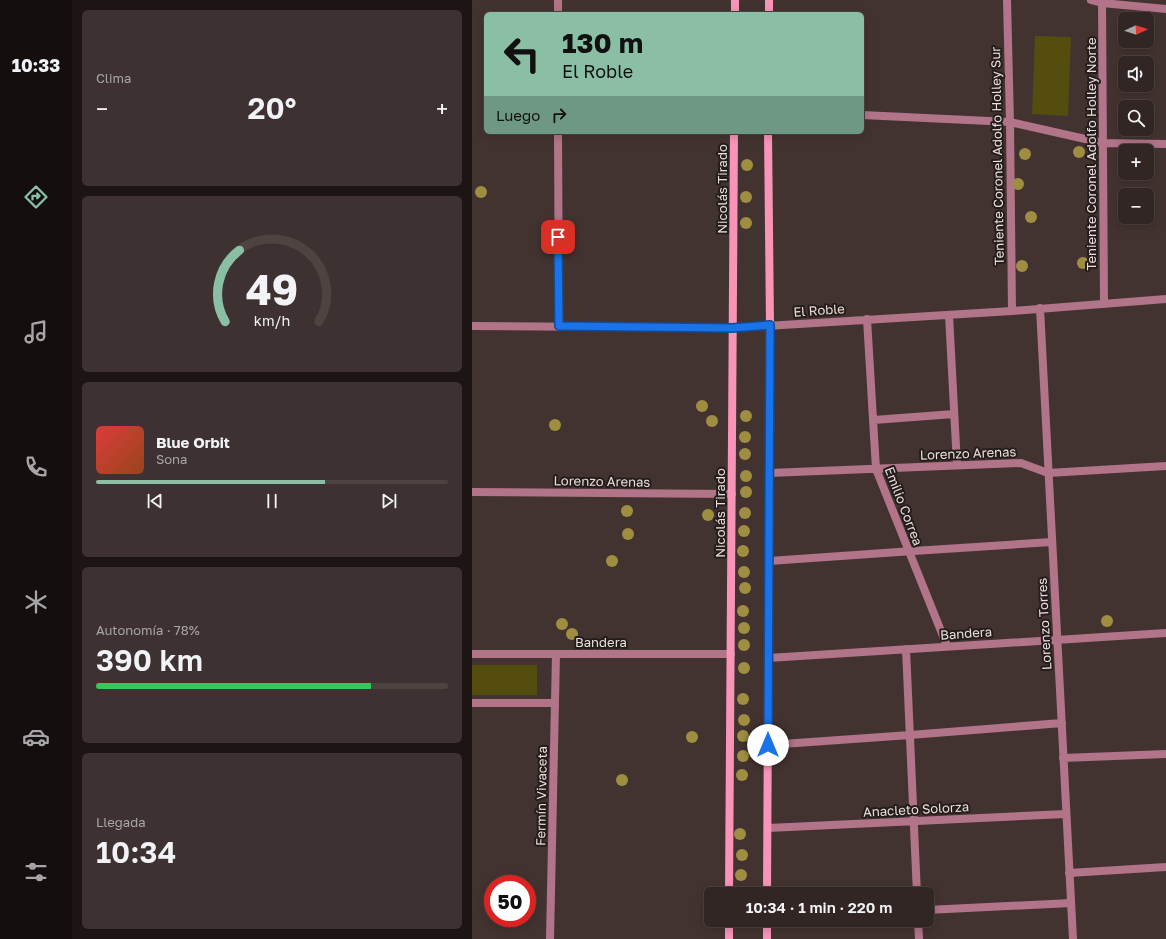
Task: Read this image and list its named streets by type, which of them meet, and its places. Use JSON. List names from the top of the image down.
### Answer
{
  "streets": {
    "main road": ["Nicolás Tirado"],
    "street": [
      "Teniente Coronel Adolfo Holley Norte",
      "Teniente Coronel Adolfo Holley Sur",
      "El Roble",
      "Lorenzo Arenas",
      "Emilio Correa",
      "Lorenzo Torres",
      "Bandera",
      "Fermín Vivaceta",
      "Anacleto Solorza"
    ]
  },
  "crossings": [
    ["Teniente Coronel Adolfo Holley Norte", "El Roble"],
    ["Teniente Coronel Adolfo Holley Sur", "El Roble"],
    ["Nicolás Tirado", "El Roble"],
    ["Nicolás Tirado", "Lorenzo Arenas"],
    ["Nicolás Tirado", "Bandera"],
    ["El Roble", "Emilio Correa"],
    ["El Roble", "Lorenzo Torres"],
    ["Lorenzo Arenas", "Emilio Correa"],
    ["Lorenzo Arenas", "Lorenzo Torres"],
    ["Emilio Correa", "Bandera"],
    ["Lorenzo Torres", "Bandera"],
    ["Lorenzo Torres", "Anacleto Solorza"],
    ["Bandera", "Fermín Vivaceta"]
  ],
  "north": "right",
  "page": {
    "tabs": "10:33",
    "tile": [
      "Clima",
      ["Autonomía · 78%", "390 km"],
      ["Llegada", "10:34"]
    ],
    "map_buttons": ["+", "−"],
    "turn": ["130 m", "El Roble"],
    "heat": ["−", "20°", "+"],
    "then": "Luego",
    "song": ["Blue Orbit", "Sona"],
    "limit": "50",
    "trip": "10:34 · 1 min · 220 m",
    "gauge": ["49", "km/h"]
  }
}
